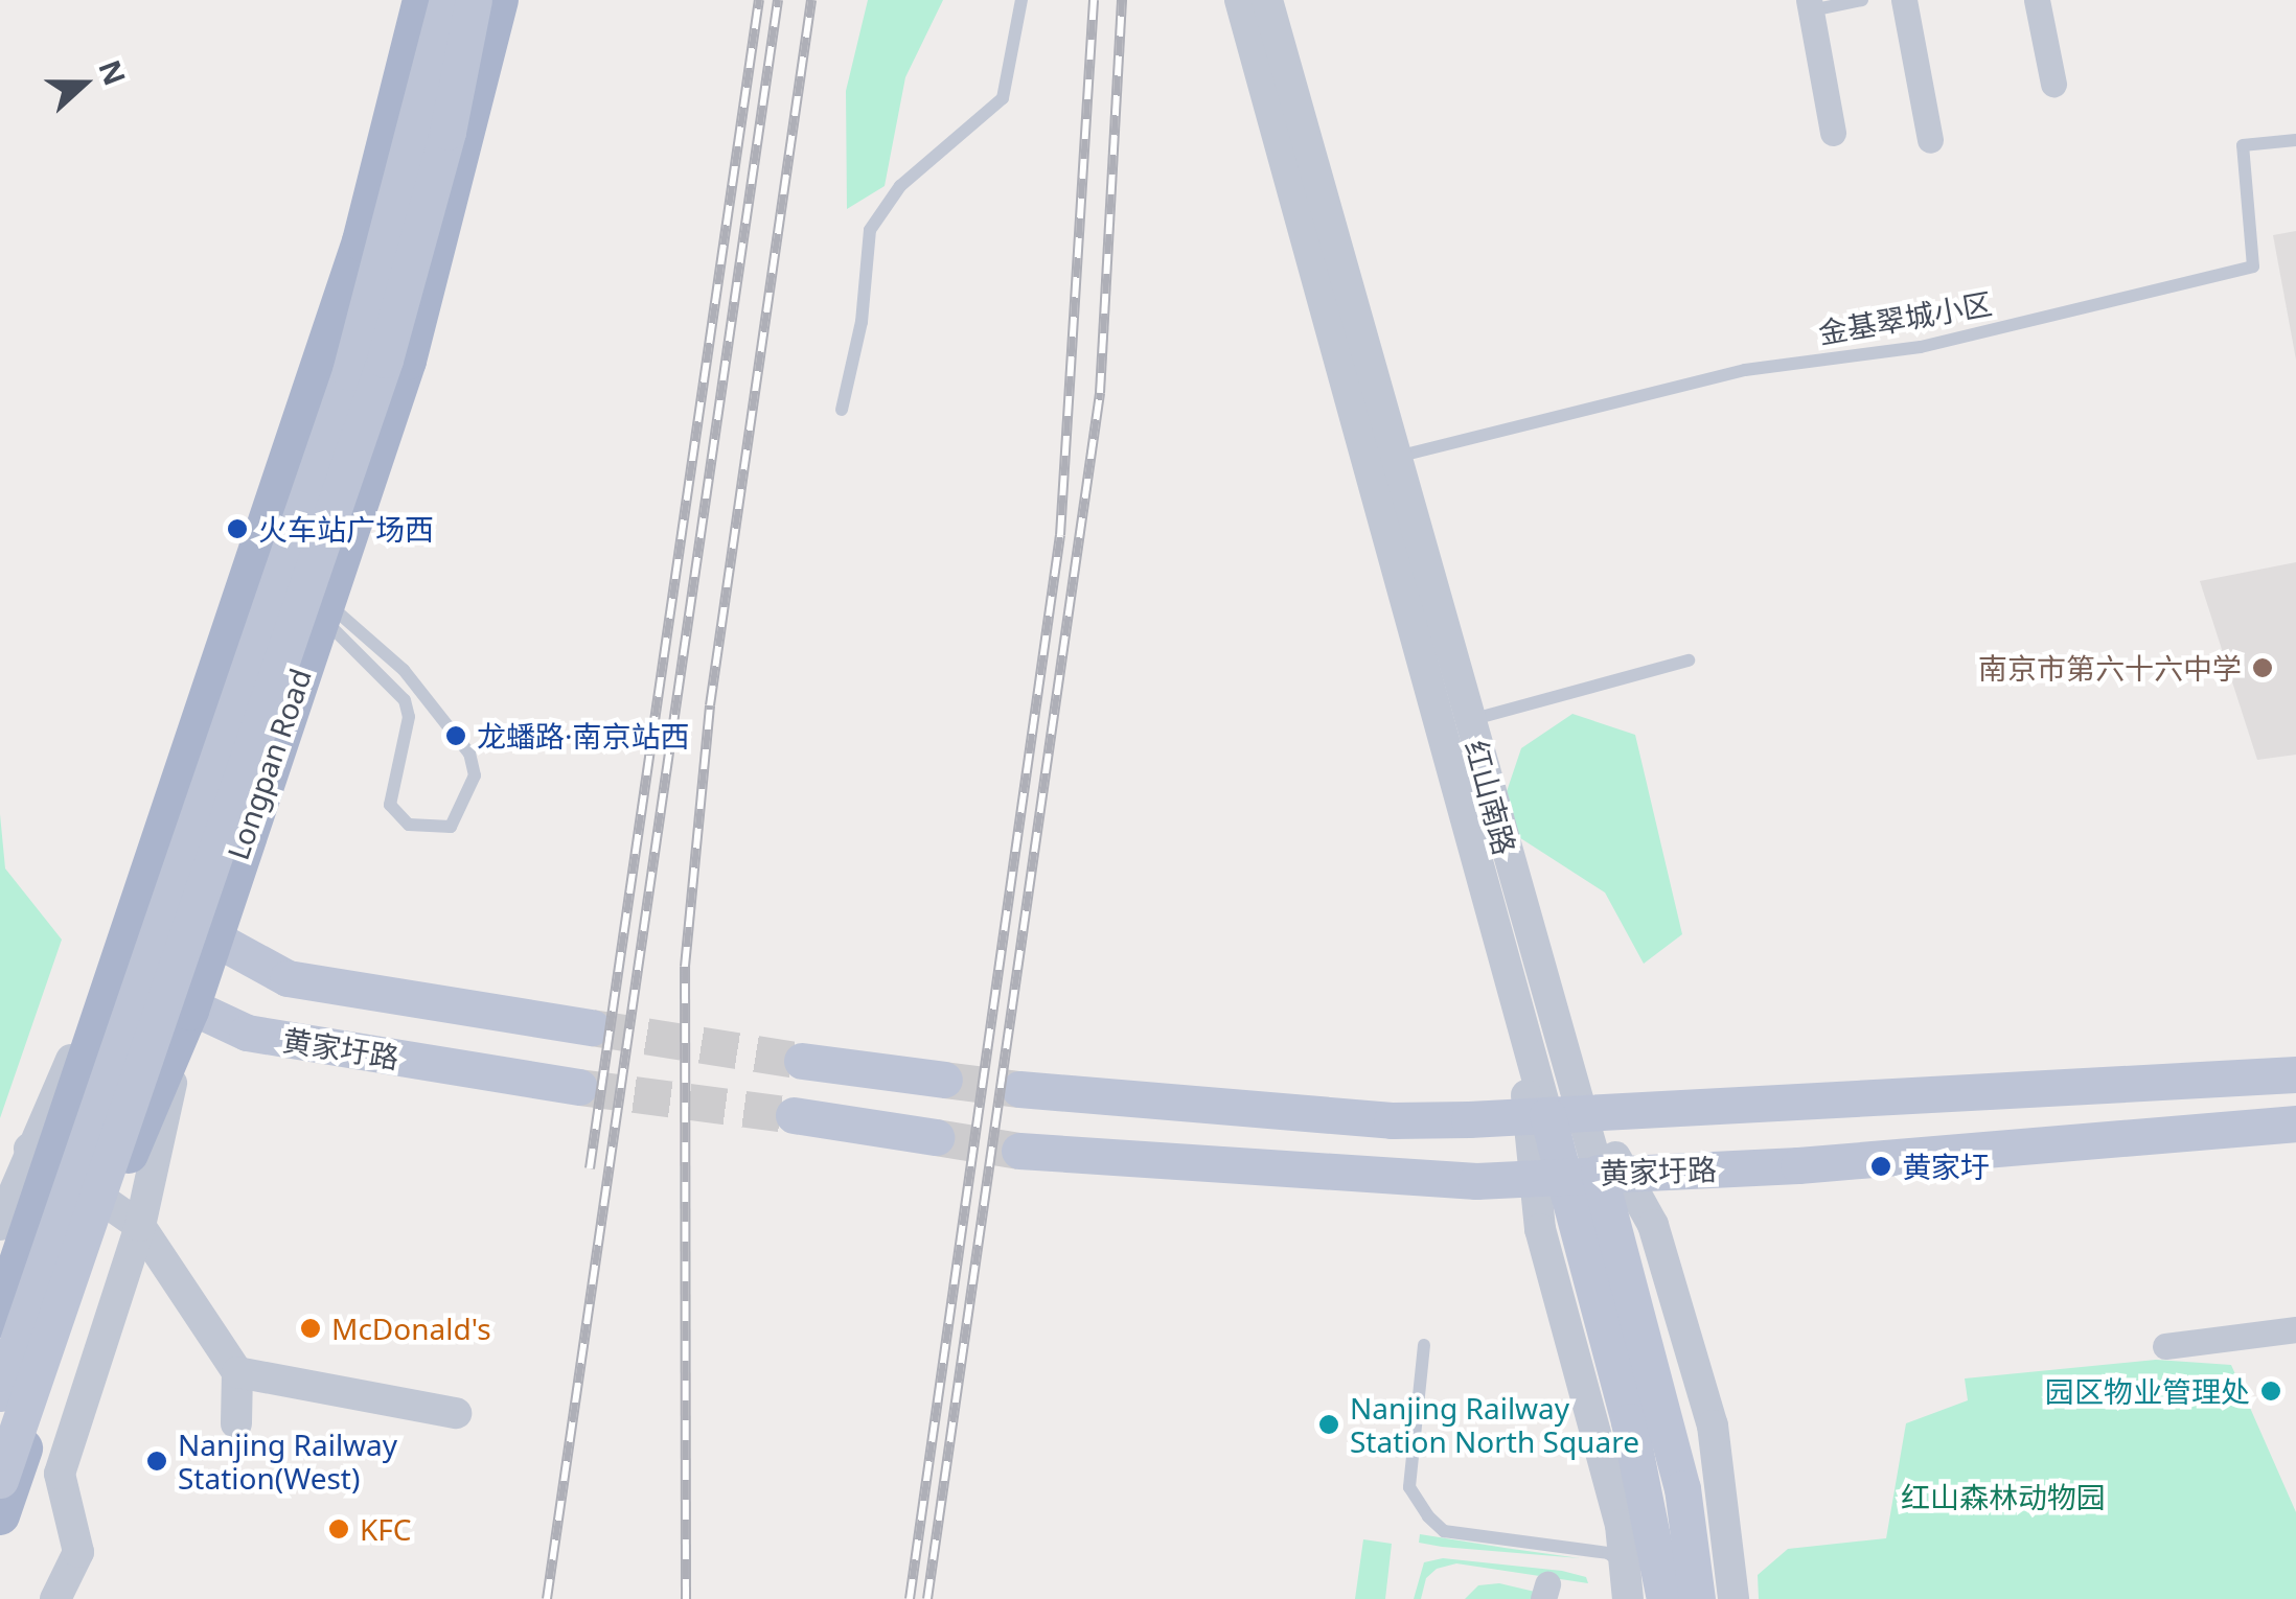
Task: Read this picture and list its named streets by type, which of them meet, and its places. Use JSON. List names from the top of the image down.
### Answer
{
  "streets": {
    "main road": ["Longpan Road", "红山南路", "黄家圩路"],
    "lane": ["金基翠城小区"]
  },
  "crossings": [
    ["金基翠城小区", "红山南路"],
    ["Longpan Road", "黄家圩路"],
    ["红山南路", "黄家圩路"]
  ],
  "parks": ["红山森林动物园"],
  "places": [
    "火车站广场西",
    "南京市第六十六中学",
    "龙蟠路·南京站西",
    "黄家圩",
    "McDonald's",
    "园区物业管理处",
    "Nanjing Railway Station North Square",
    "Nanjing Railway Station(West)",
    "KFC"
  ],
  "north": "right"
}
